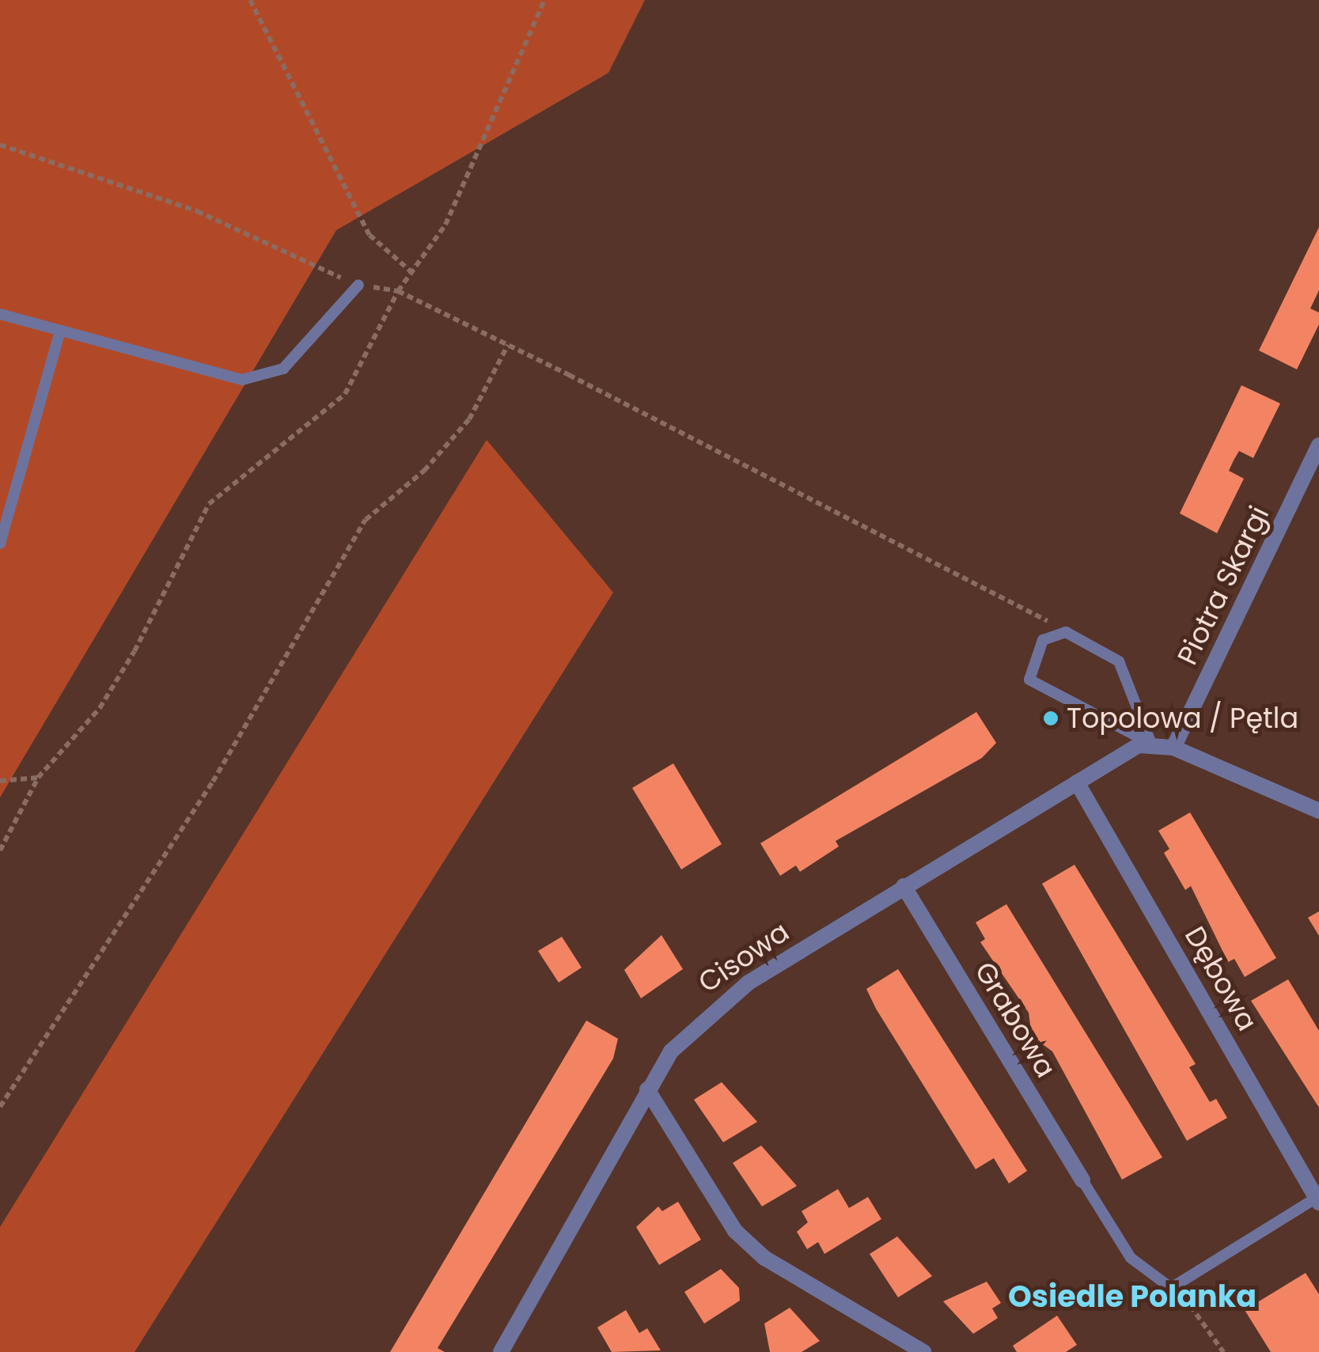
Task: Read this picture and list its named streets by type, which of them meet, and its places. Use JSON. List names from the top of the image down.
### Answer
{
  "streets": {
    "street": [
      "Piotra Skargi",
      "Cisowa",
      "Dębowa",
      "Grabowa"
    ]
  },
  "crossings": [
    ["Cisowa", "Dębowa"],
    ["Cisowa", "Grabowa"]
  ],
  "districts": ["Osiedle Polanka"],
  "places": ["Topolowa / Pętla"]
}
